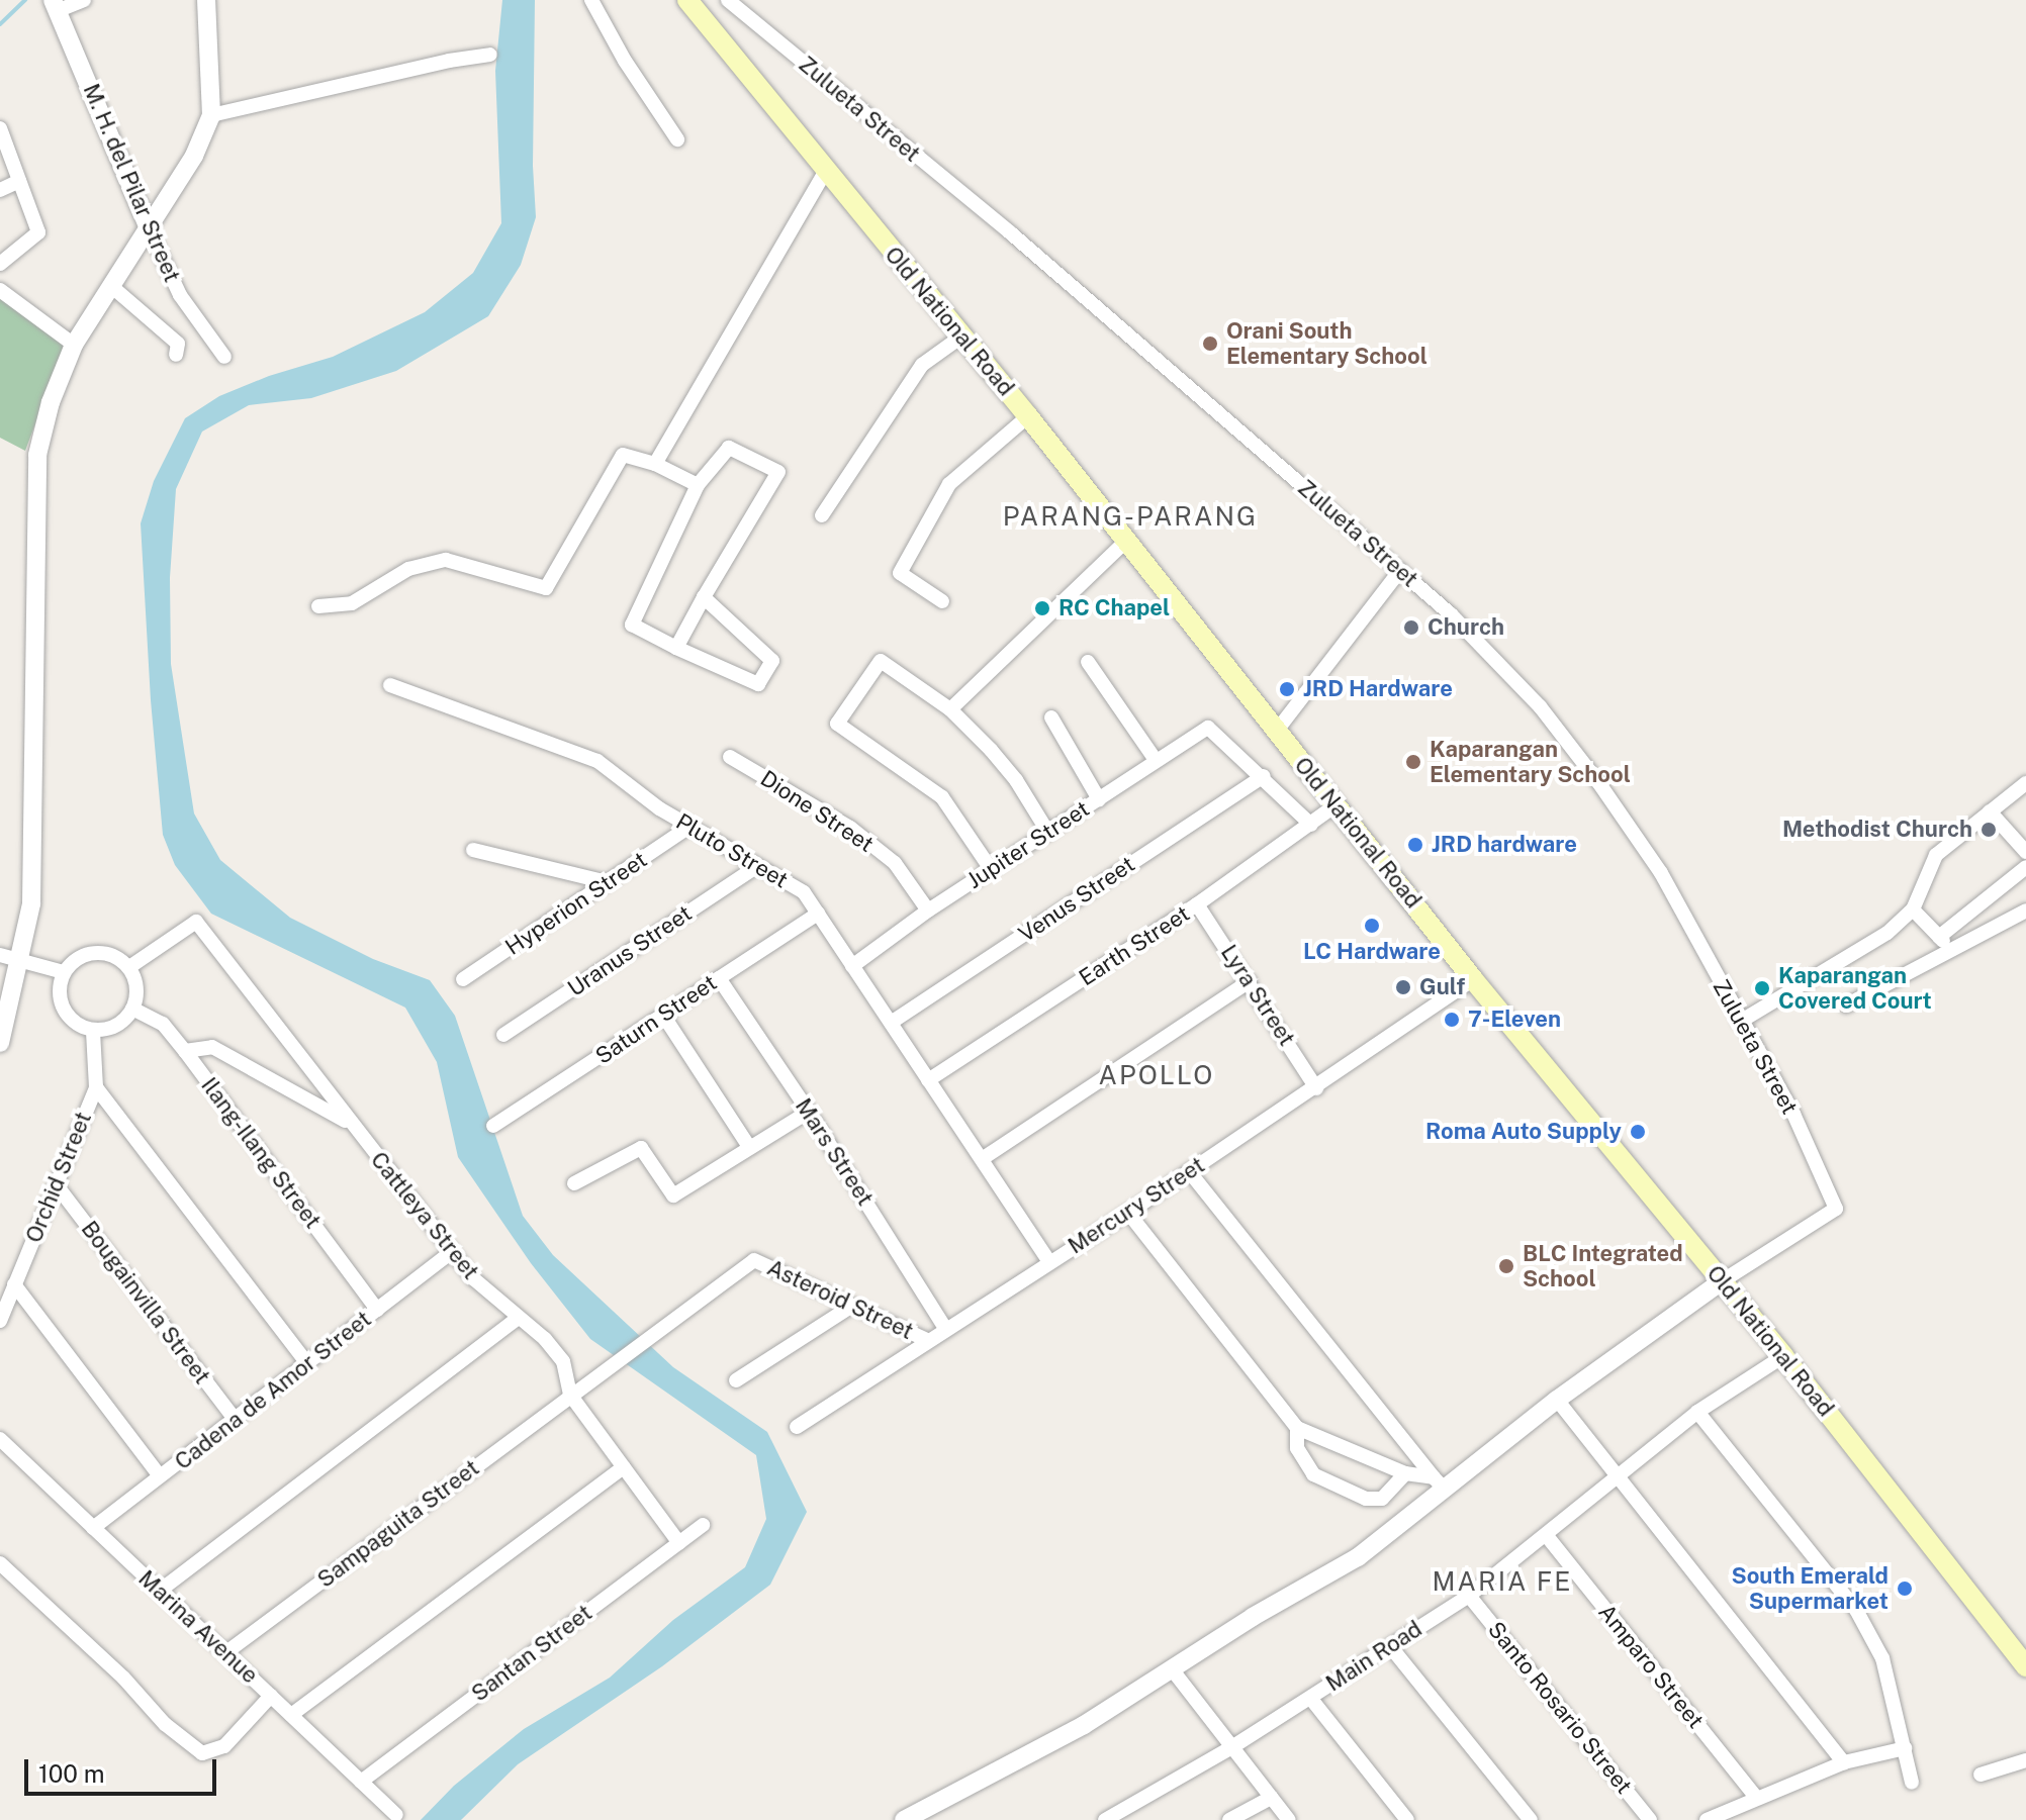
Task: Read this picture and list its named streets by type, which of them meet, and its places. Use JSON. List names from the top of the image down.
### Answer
{
  "streets": {
    "main road": ["Old National Road"],
    "street": [
      "Zulueta Street",
      "M. H. del Pilar Street",
      "Dione Street",
      "Jupiter Street",
      "Pluto Street",
      "Venus Street",
      "Hyperion Street",
      "Earth Street",
      "Uranus Street",
      "Lyra Street",
      "Saturn Street",
      "Mars Street",
      "Ilang-Ilang Street",
      "Orchid Street",
      "Mercury Street",
      "Cattleya Street",
      "Asteroid Street",
      "Bougainvilla Street",
      "Cadena de Amor Street",
      "Sampaguita Street",
      "Marina Avenue",
      "Santan Street",
      "Main Road",
      "Amparo Street",
      "Santo Rosario Street"
    ]
  },
  "crossings": [
    ["Zulueta Street", "Old National Road"],
    ["Old National Road", "Earth Street"],
    ["Old National Road", "Mercury Street"],
    ["Old National Road", "Main Road"],
    ["Dione Street", "Jupiter Street"],
    ["Jupiter Street", "Pluto Street"],
    ["Jupiter Street", "Venus Street"],
    ["Pluto Street", "Venus Street"],
    ["Pluto Street", "Hyperion Street"],
    ["Pluto Street", "Earth Street"],
    ["Pluto Street", "Uranus Street"],
    ["Pluto Street", "Saturn Street"],
    ["Pluto Street", "Mercury Street"],
    ["Earth Street", "Lyra Street"],
    ["Lyra Street", "Mercury Street"],
    ["Saturn Street", "Mars Street"],
    ["Mars Street", "Mercury Street"],
    ["Ilang-Ilang Street", "Orchid Street"],
    ["Ilang-Ilang Street", "Cattleya Street"],
    ["Ilang-Ilang Street", "Cadena de Amor Street"],
    ["Orchid Street", "Cattleya Street"],
    ["Orchid Street", "Bougainvilla Street"],
    ["Mercury Street", "Asteroid Street"],
    ["Cattleya Street", "Cadena de Amor Street"],
    ["Cattleya Street", "Sampaguita Street"],
    ["Cattleya Street", "Santan Street"],
    ["Asteroid Street", "Sampaguita Street"],
    ["Bougainvilla Street", "Cadena de Amor Street"],
    ["Cadena de Amor Street", "Marina Avenue"],
    ["Sampaguita Street", "Marina Avenue"],
    ["Marina Avenue", "Santan Street"],
    ["Main Road", "Amparo Street"],
    ["Main Road", "Santo Rosario Street"]
  ],
  "districts": ["PARANG-PARANG", "APOLLO", "MARIA FE"],
  "places": [
    "Orani South Elementary School",
    "RC Chapel",
    "Church",
    "JRD Hardware",
    "Kaparangan Elementary School",
    "Methodist Church",
    "JRD hardware",
    "LC Hardware",
    "Gulf",
    "Kaparangan Covered Court",
    "7-Eleven",
    "Roma Auto Supply",
    "BLC Integrated School",
    "South Emerald Supermarket"
  ],
  "scale_bar": "100 m"
}
